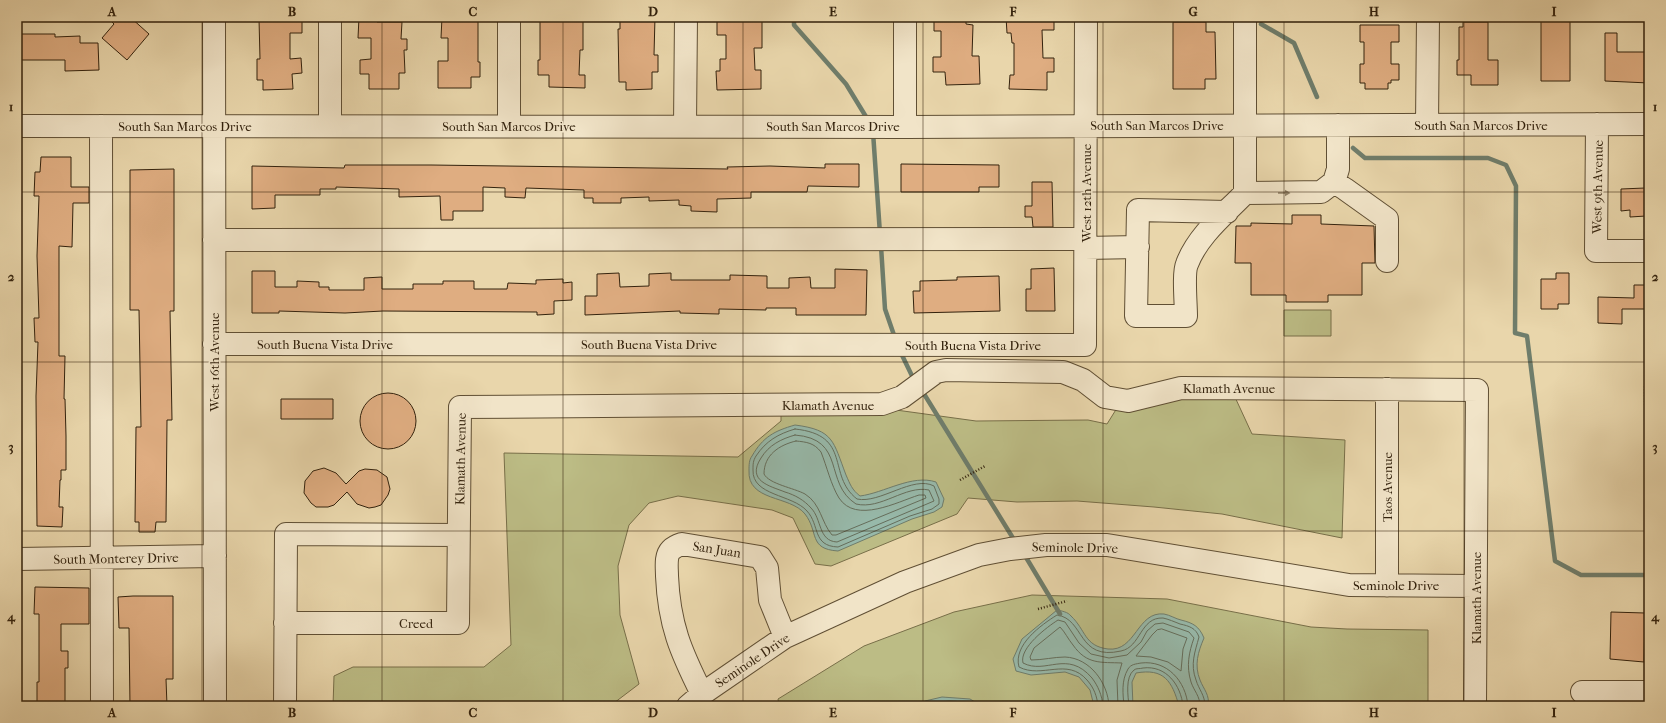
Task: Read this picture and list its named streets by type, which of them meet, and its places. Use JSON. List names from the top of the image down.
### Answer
{
  "streets": {
    "street": [
      "South San Marcos Drive",
      "West 9th Avenue",
      "West 12th Avenue",
      "South Buena Vista Drive",
      "West 16th Avenue",
      "Klamath Avenue",
      "Taos Avenue",
      "Seminole Drive",
      "San Juan",
      "South Monterey Drive",
      "Creed"
    ]
  },
  "crossings": [
    ["South San Marcos Drive", "West 9th Avenue"],
    ["South San Marcos Drive", "West 12th Avenue"],
    ["South San Marcos Drive", "West 16th Avenue"],
    ["West 12th Avenue", "South Buena Vista Drive"],
    ["South Buena Vista Drive", "West 16th Avenue"],
    ["West 16th Avenue", "South Monterey Drive"],
    ["Klamath Avenue", "Taos Avenue"],
    ["Klamath Avenue", "Seminole Drive"],
    ["Klamath Avenue", "Creed"],
    ["Taos Avenue", "Seminole Drive"],
    ["Seminole Drive", "San Juan"]
  ],
  "grid": {
    "columns": [
      "A",
      "B",
      "C",
      "D",
      "E",
      "F",
      "G",
      "H",
      "I"
    ],
    "rows": [
      "1",
      "2",
      "3",
      "4"
    ]
  }
}
